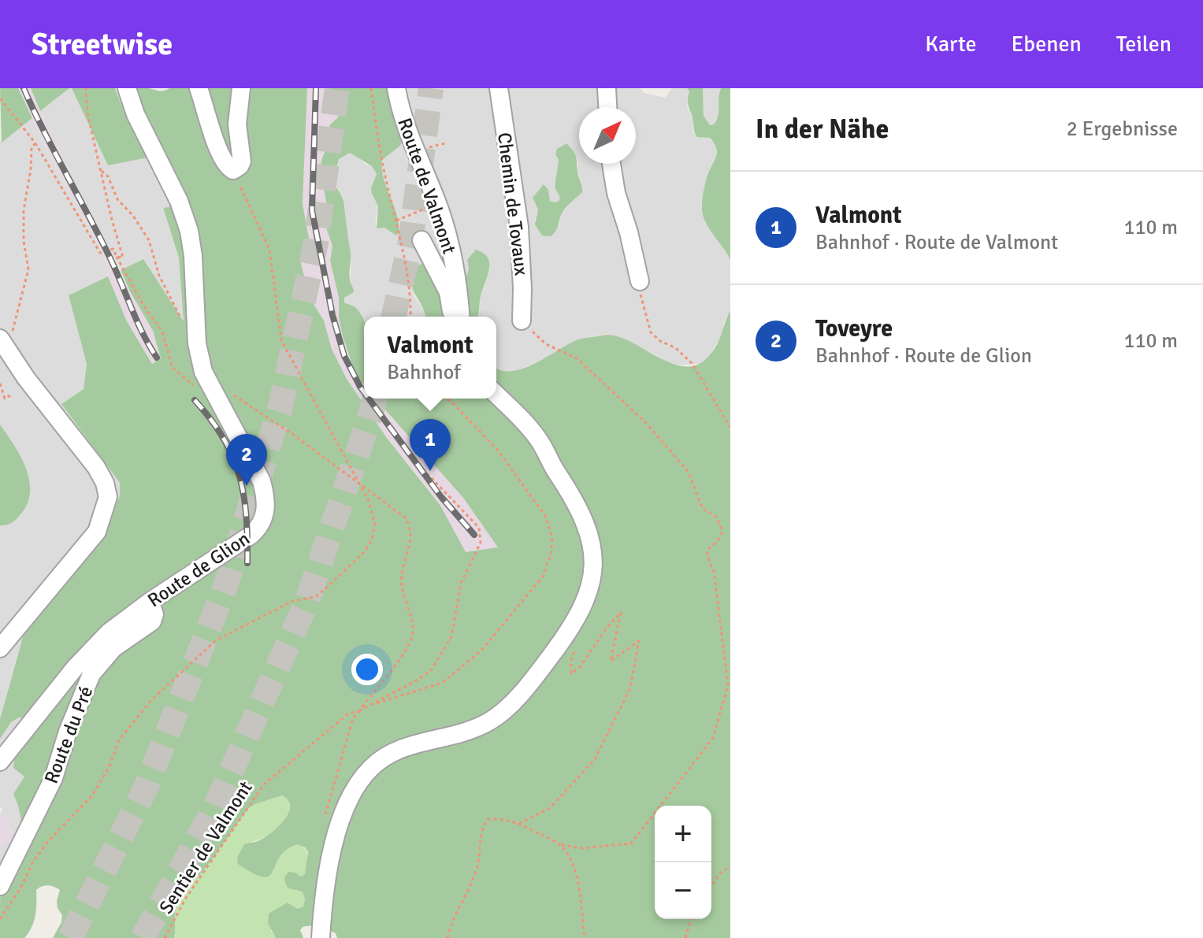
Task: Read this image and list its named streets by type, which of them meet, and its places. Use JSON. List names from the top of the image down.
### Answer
{
  "streets": {
    "street": [
      "Route de Valmont",
      "Chemin de Tovaux",
      "Route de Glion",
      "Route du Pré"
    ],
    "path": ["Sentier de Valmont"]
  },
  "crossings": [
    ["Route de Glion", "Route du Pré"]
  ],
  "north": "top right",
  "page": {
    "header": "Streetwise",
    "nav": ["Karte", "Ebenen", "Teilen"],
    "heading": ["In der Nähe", "2 Ergebnisse"],
    "list": [
      {
        "mark": "1",
        "name": "Valmont",
        "note": "Bahnhof · Route de Valmont",
        "value": "110 m"
      },
      {
        "mark": "2",
        "name": "Toveyre",
        "note": "Bahnhof · Route de Glion",
        "value": "110 m"
      }
    ],
    "popup": ["Valmont", "Bahnhof"],
    "pins": ["1", "2"],
    "map_buttons": ["+", "−"]
  }
}
